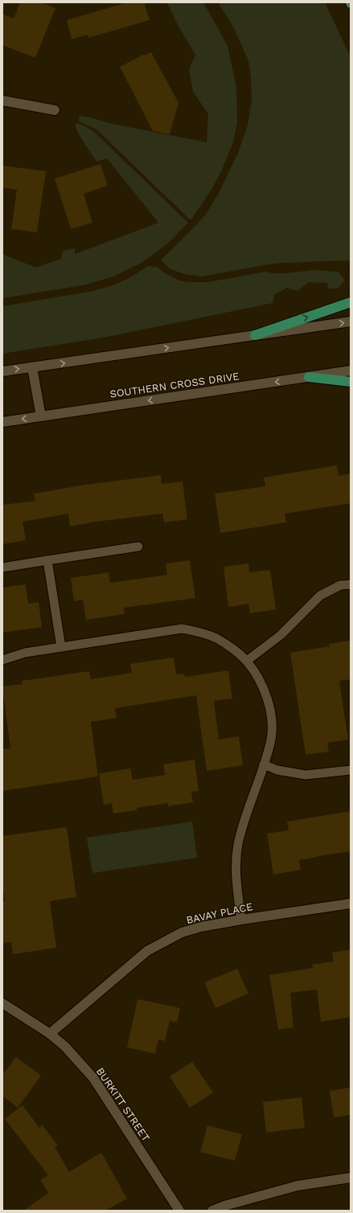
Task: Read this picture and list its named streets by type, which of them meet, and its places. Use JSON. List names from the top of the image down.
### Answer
{
  "streets": {
    "street": ["SOUTHERN CROSS DRIVE", "BAVAY PLACE", "BURKITT STREET"]
  },
  "crossings": [
    ["BAVAY PLACE", "BURKITT STREET"]
  ]
}
